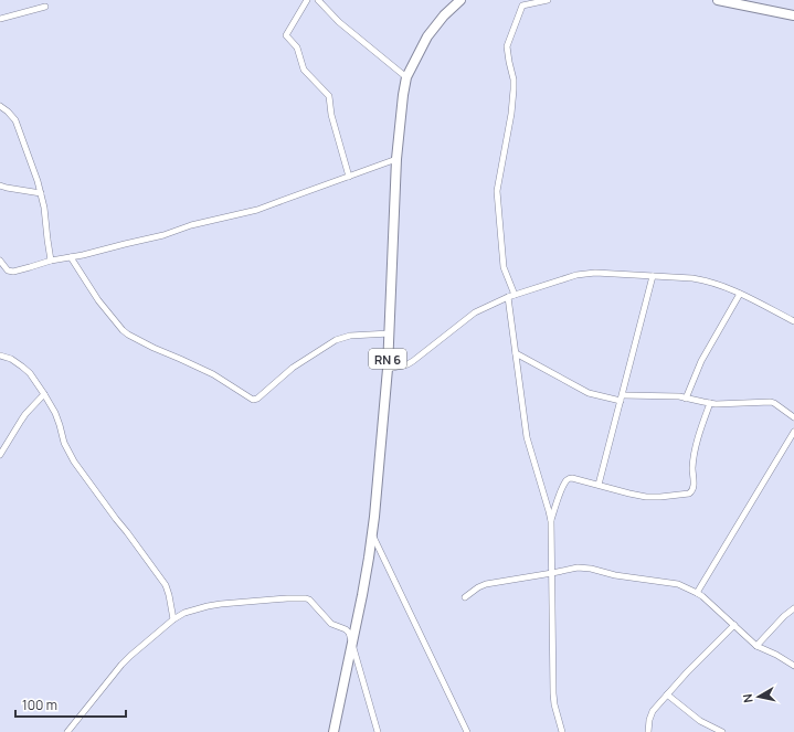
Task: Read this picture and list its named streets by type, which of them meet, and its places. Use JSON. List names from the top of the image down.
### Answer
{
  "streets": {
    "main road": ["RN 6"]
  },
  "scale_bar": "100 m",
  "north": "left"
}
